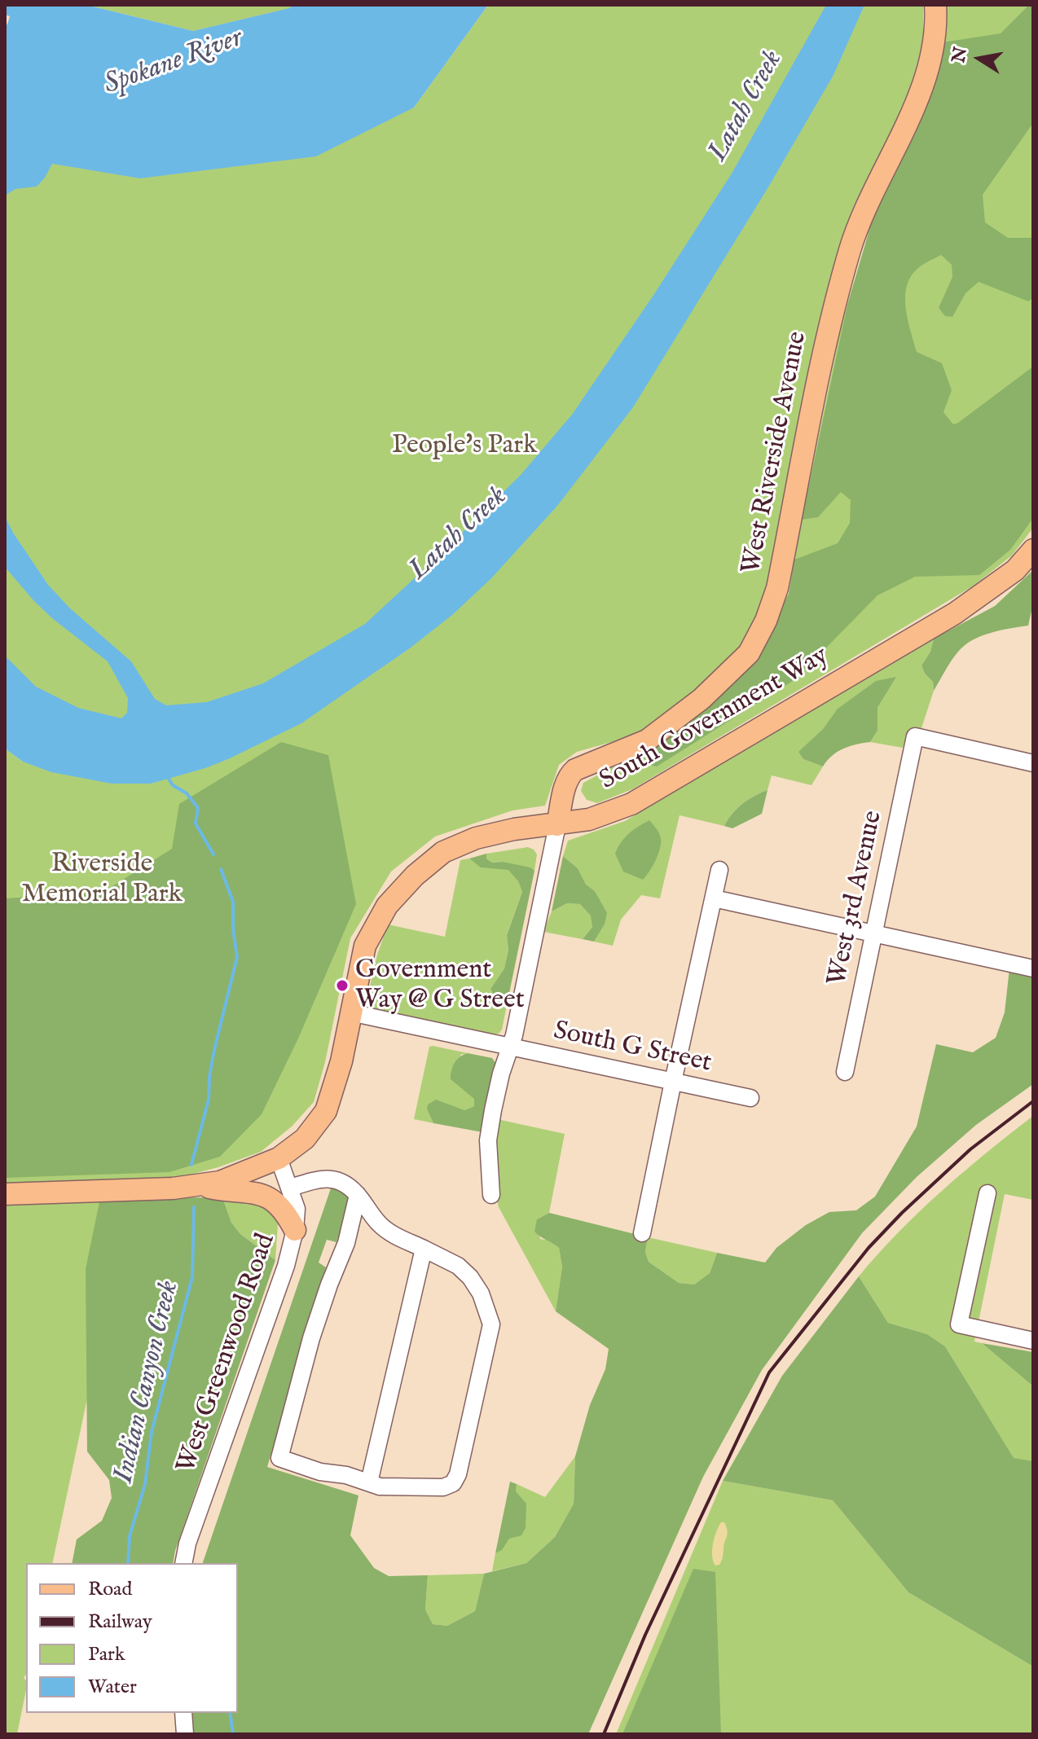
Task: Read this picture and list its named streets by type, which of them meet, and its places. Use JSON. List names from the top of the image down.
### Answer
{
  "streets": {
    "main road": ["West Riverside Avenue", "South Government Way"],
    "street": ["West 3rd Avenue", "South G Street", "West Greenwood Road"]
  },
  "crossings": [
    ["West Riverside Avenue", "South Government Way"],
    ["South Government Way", "South G Street"],
    ["South Government Way", "West Greenwood Road"]
  ],
  "water": ["Spokane River", "Latah Creek", "Indian Canyon Creek"],
  "parks": ["People's Park", "Riverside Memorial Park"],
  "places": ["Government Way @ G Street"],
  "legend": [
    "Road",
    "Railway",
    "Park",
    "Water"
  ],
  "north": "left"
}
